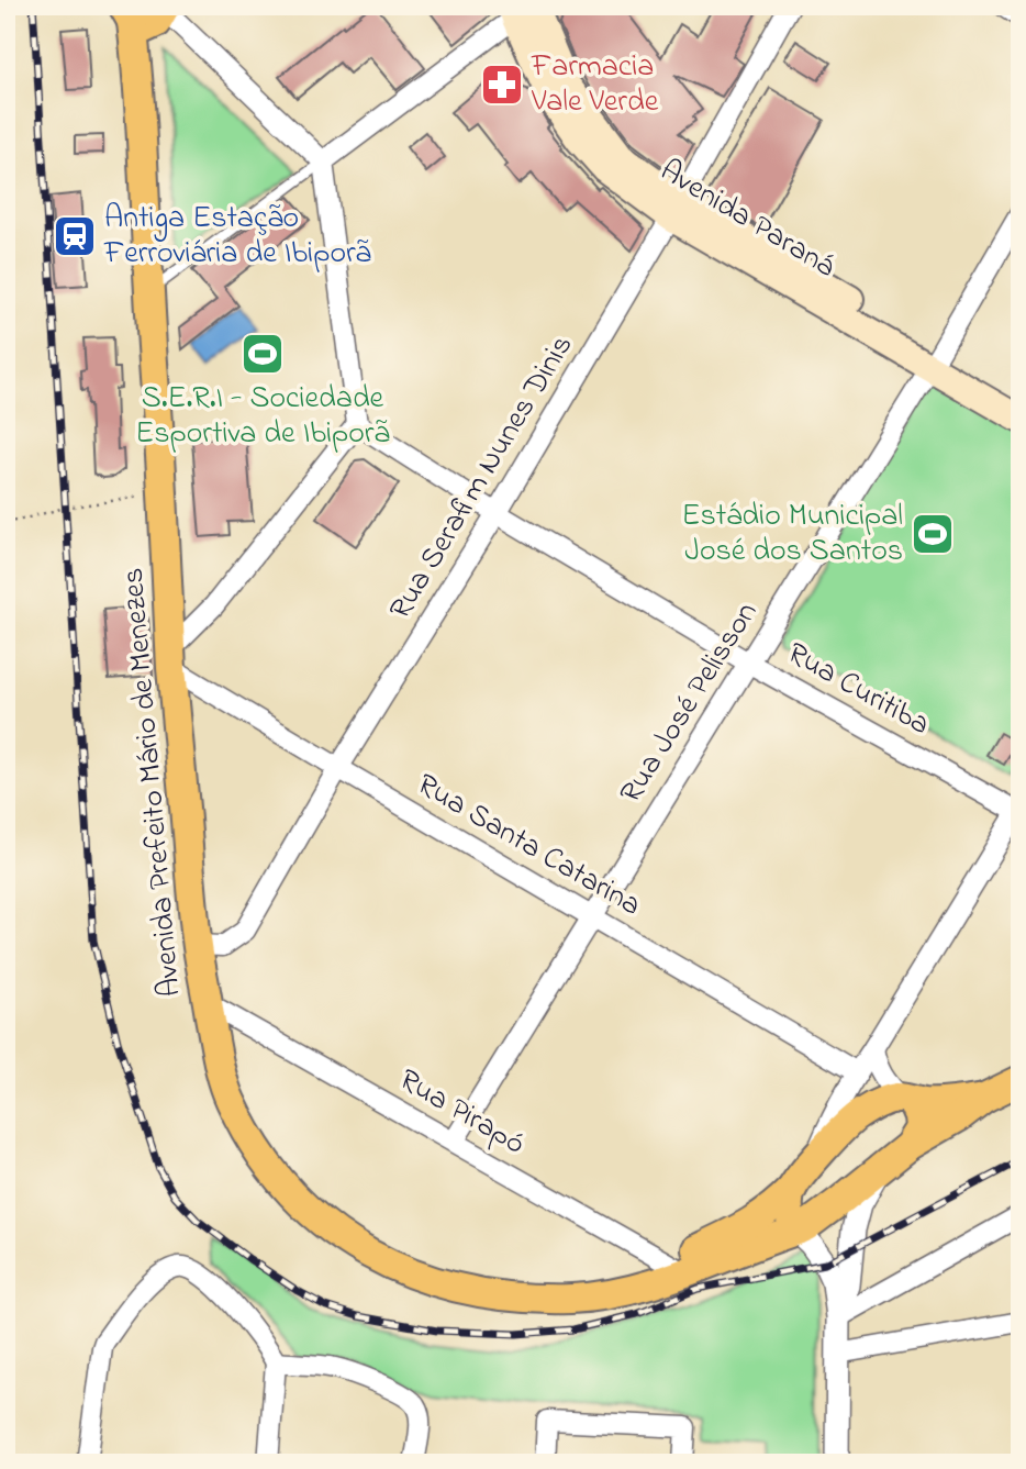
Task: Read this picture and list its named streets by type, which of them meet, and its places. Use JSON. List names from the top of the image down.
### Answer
{
  "streets": {
    "main road": ["Avenida Paraná", "Avenida Prefeito Mário de Menezes"],
    "street": [
      "Rua Serafim Nunes Dinis",
      "Rua Curitiba",
      "Rua José Pelisson",
      "Rua Santa Catarina",
      "Rua Pirapó"
    ]
  },
  "crossings": [
    ["Avenida Paraná", "Rua Serafim Nunes Dinis"],
    ["Avenida Paraná", "Rua José Pelisson"],
    ["Rua Serafim Nunes Dinis", "Rua Curitiba"],
    ["Rua Serafim Nunes Dinis", "Avenida Prefeito Mário de Menezes"],
    ["Rua Serafim Nunes Dinis", "Rua Santa Catarina"],
    ["Rua Curitiba", "Rua José Pelisson"],
    ["Rua José Pelisson", "Rua Santa Catarina"],
    ["Rua José Pelisson", "Rua Pirapó"],
    ["Avenida Prefeito Mário de Menezes", "Rua Santa Catarina"],
    ["Avenida Prefeito Mário de Menezes", "Rua Pirapó"]
  ],
  "places": {
    "pharmacy": ["Farmacia Vale Verde"],
    "station": ["Antiga Estação Ferroviária de Ibiporã"],
    "sports": ["S.E.R.I - Sociedade Esportiva de Ibiporã", "Estádio Municipal José dos Santos"]
  }
}
